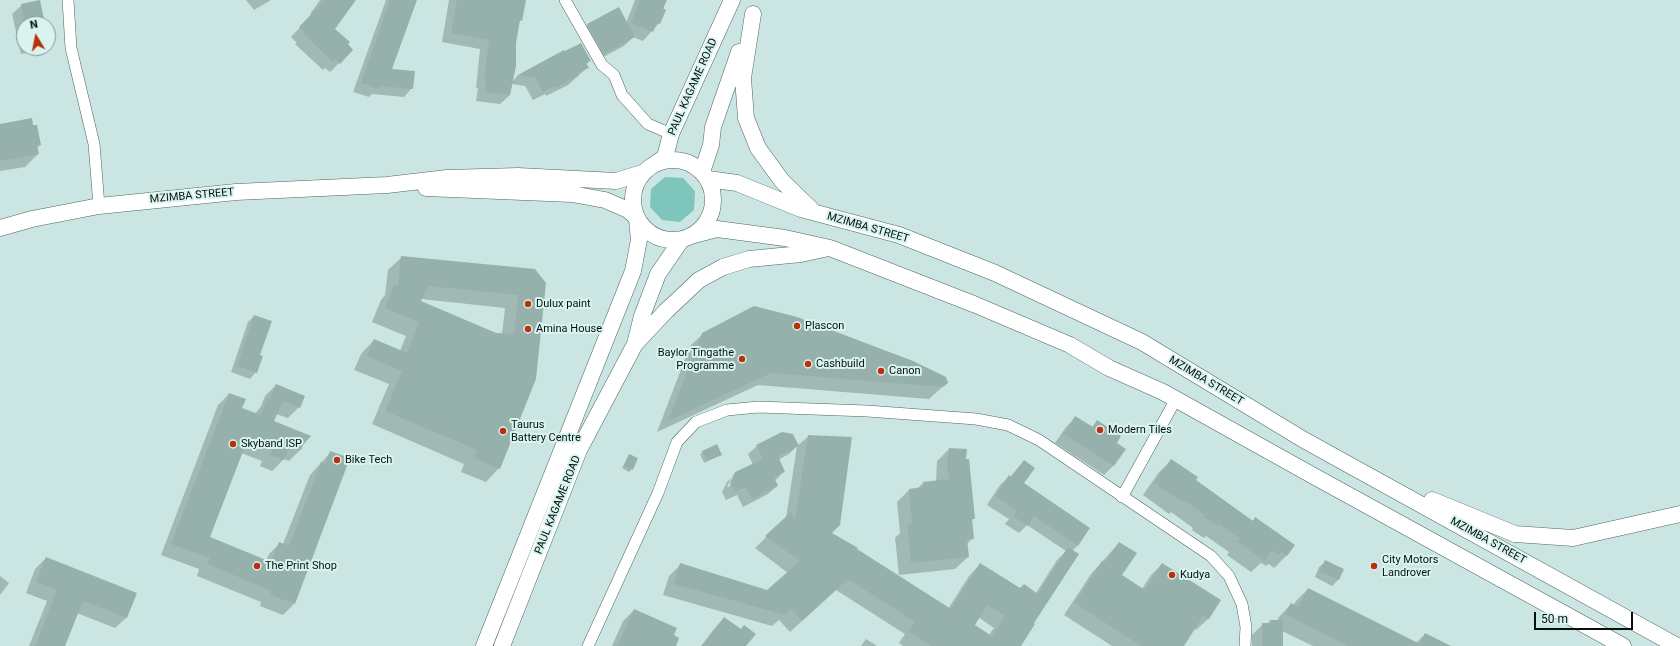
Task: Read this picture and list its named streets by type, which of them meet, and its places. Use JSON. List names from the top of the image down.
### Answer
{
  "streets": {
    "main road": ["PAUL KAGAME ROAD", "MZIMBA STREET"]
  },
  "crossings": [
    ["PAUL KAGAME ROAD", "MZIMBA STREET"]
  ],
  "places": [
    "Dulux paint",
    "Plascon",
    "Amina House",
    "Baylor Tingathe Programme",
    "Cashbuild",
    "Canon",
    "Modern Tiles",
    "Taurus Battery Centre",
    "Skyband ISP",
    "Bike Tech",
    "The Print Shop",
    "City Motors Landrover",
    "Kudya"
  ],
  "scale_bar": "50 m",
  "north": "top"
}
